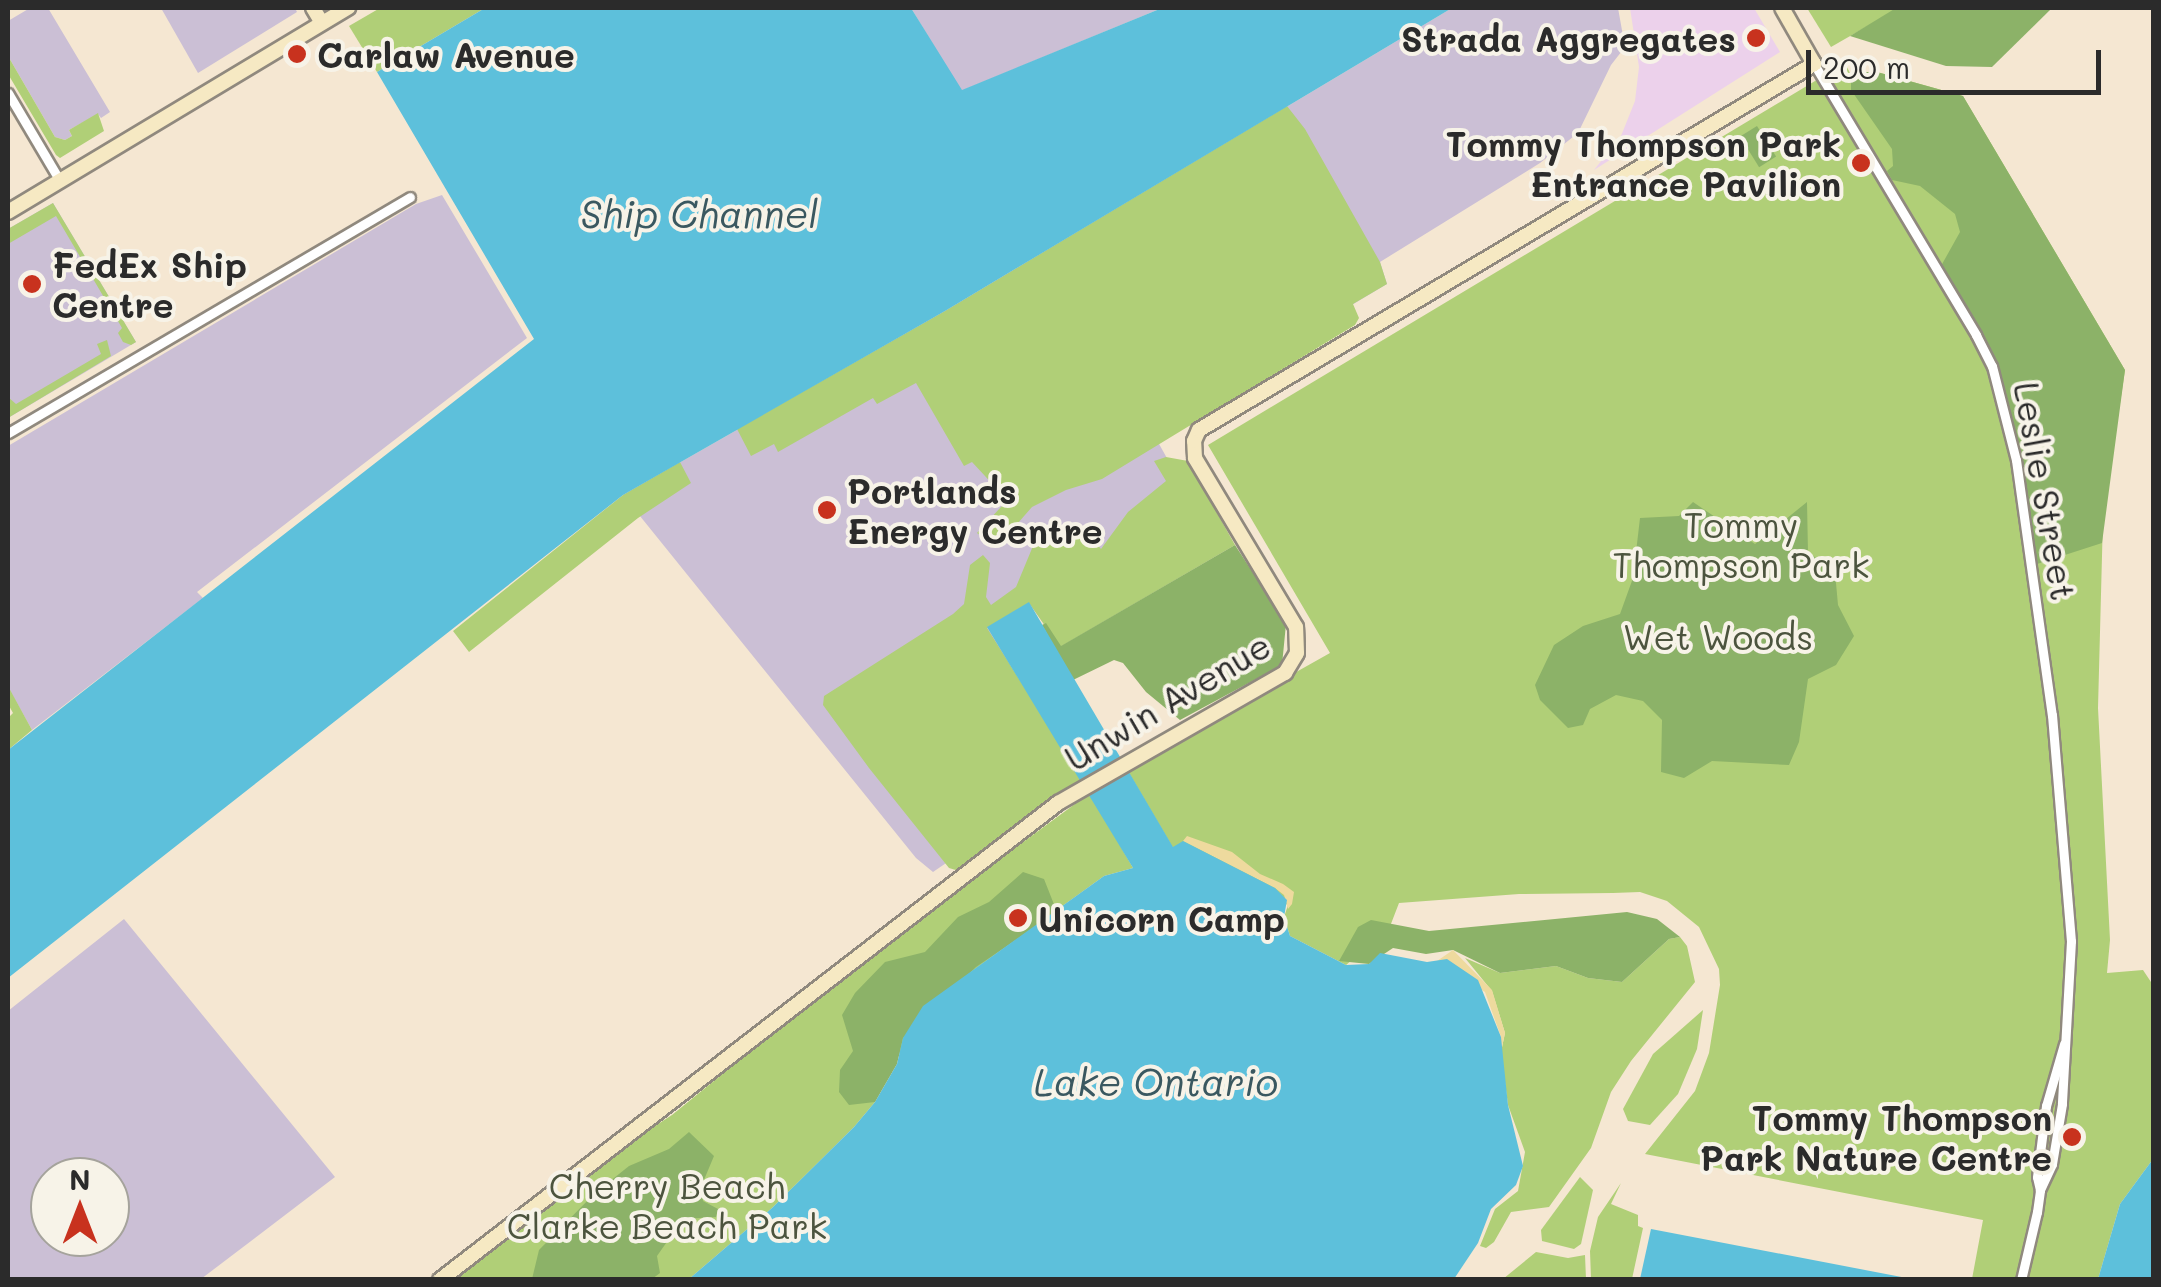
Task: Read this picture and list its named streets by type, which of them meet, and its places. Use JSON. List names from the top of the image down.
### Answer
{
  "streets": {
    "street": ["Leslie Street", "Unwin Avenue"]
  },
  "crossings": [
    ["Leslie Street", "Unwin Avenue"]
  ],
  "water": ["Ship Channel", "Lake Ontario"],
  "parks": ["Tommy Thompson Park", "Wet Woods", "Cherry Beach Clarke Beach Park"],
  "places": [
    "Strada Aggregates",
    "Carlaw Avenue",
    "Tommy Thompson Park Entrance Pavilion",
    "FedEx Ship Centre",
    "Portlands Energy Centre",
    "Unicorn Camp",
    "Tommy Thompson Park Nature Centre"
  ],
  "scale_bar": "200 m",
  "north": "top"
}
